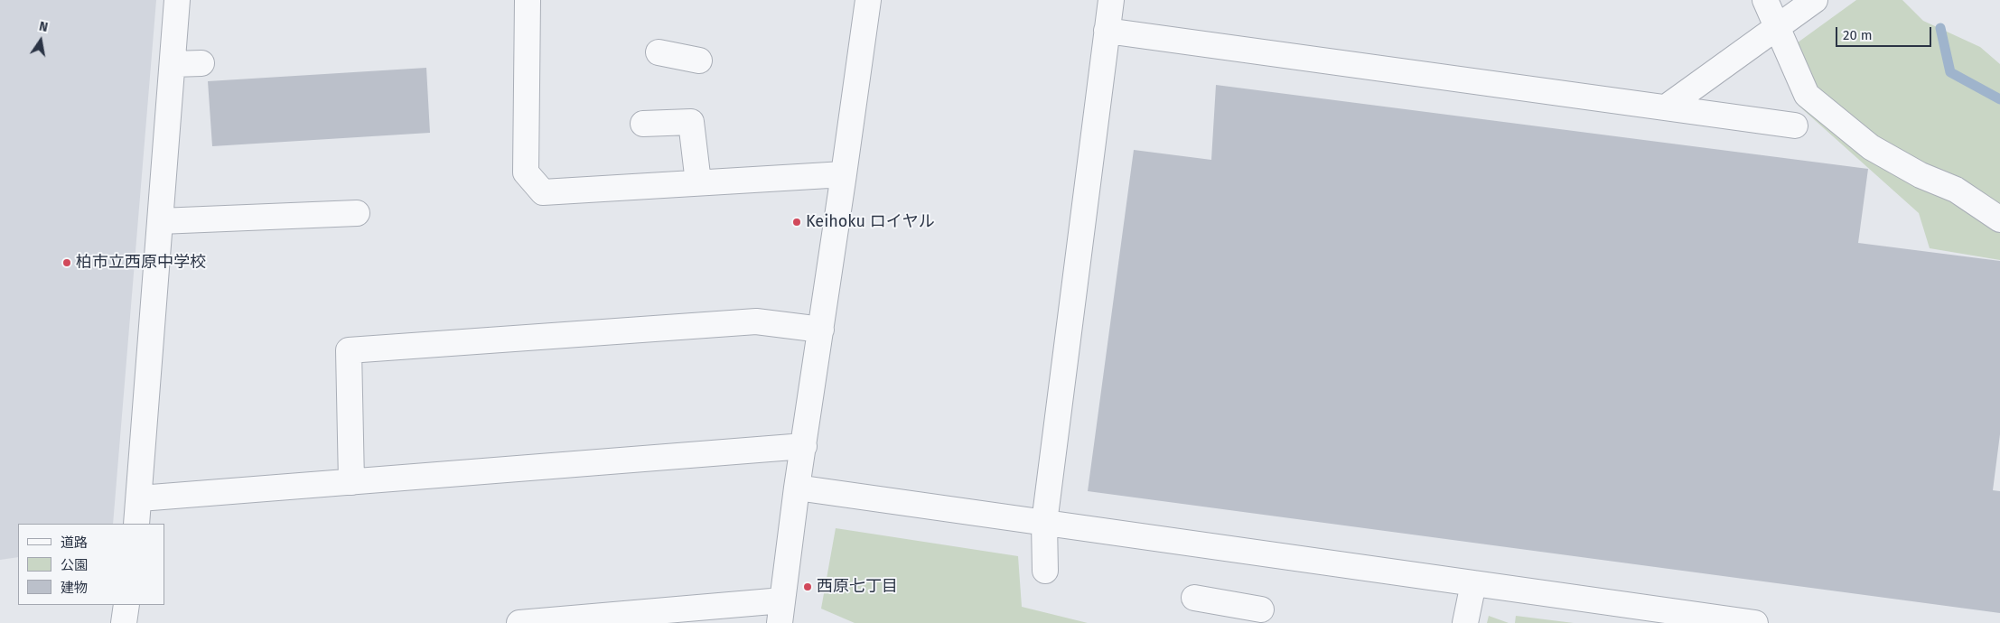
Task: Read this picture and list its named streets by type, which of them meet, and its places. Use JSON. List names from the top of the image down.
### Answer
{
  "places": ["Keihoku ロイヤル", "柏市立西原中学校", "西原七丁目"],
  "legend": ["道路", "公園", "建物"],
  "scale_bar": "20 m",
  "north": "top"
}
